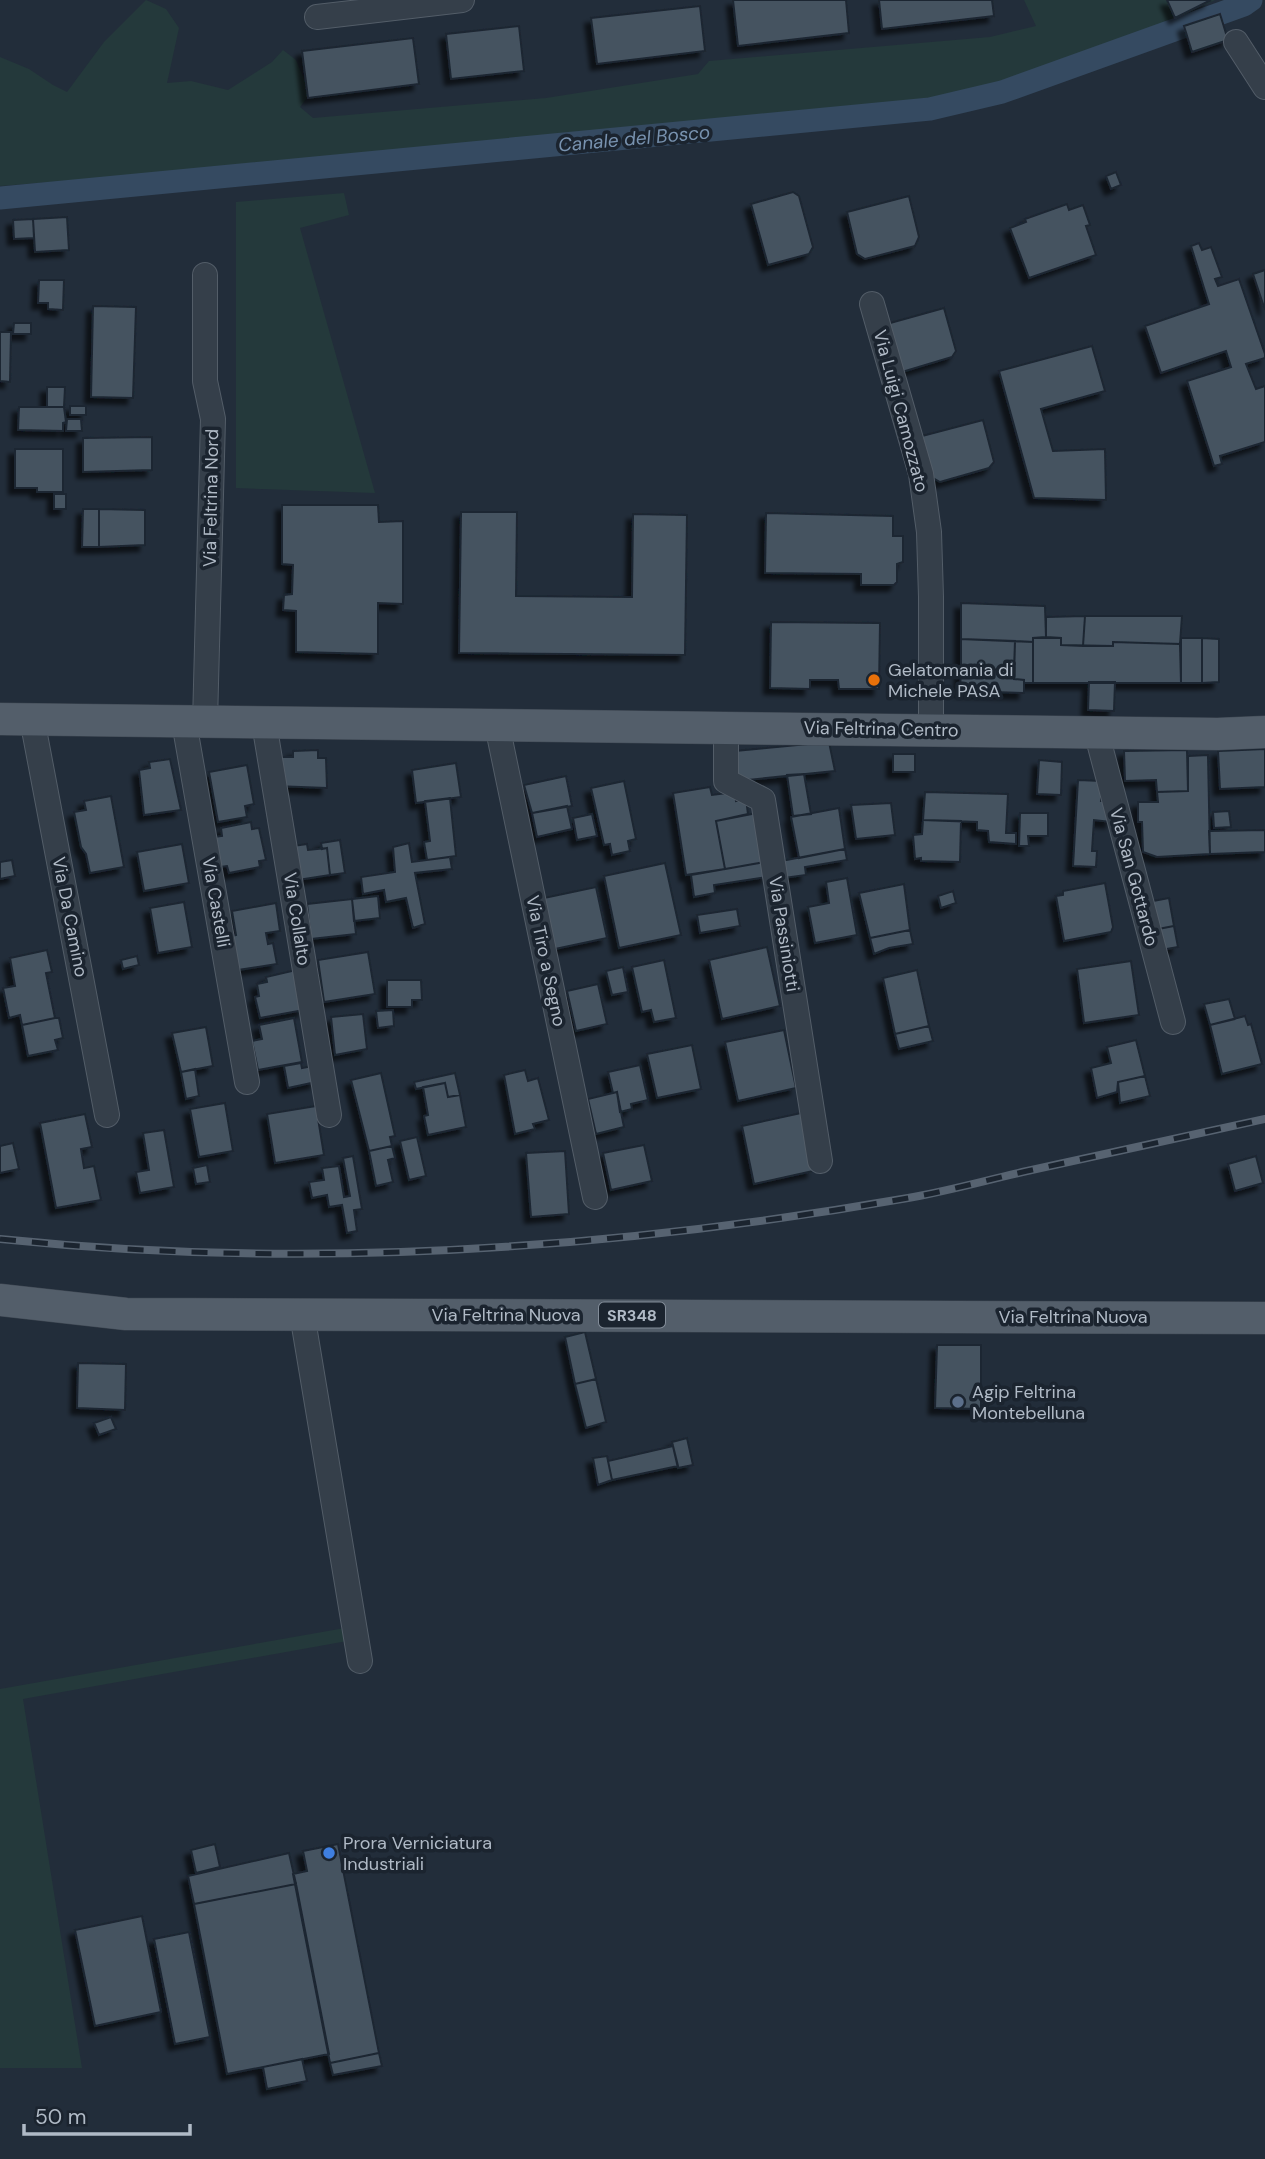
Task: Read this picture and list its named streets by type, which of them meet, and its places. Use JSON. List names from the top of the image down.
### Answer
{
  "streets": {
    "main road": ["Via Feltrina Centro", "Via Feltrina Nuova", "SR348"],
    "street": [
      "Via Luigi Camozzato",
      "Via Feltrina Nord",
      "Via San Gottardo",
      "Via Castelli",
      "Via Da Camino",
      "Via Collalto",
      "Via Passiniotti",
      "Via Tiro a Segno"
    ]
  },
  "crossings": [
    ["Via Luigi Camozzato", "Via Feltrina Centro"],
    ["Via Feltrina Nord", "Via Castelli"],
    ["Via Feltrina Centro", "Via San Gottardo"],
    ["Via Feltrina Centro", "Via Passiniotti"],
    ["Via Feltrina Centro", "Via Tiro a Segno"]
  ],
  "water": ["Canale del Bosco"],
  "places": ["Gelatomania di Michele PASA", "Agip Feltrina Montebelluna", "Prora Verniciatura Industriali"],
  "scale_bar": "50 m"
}
